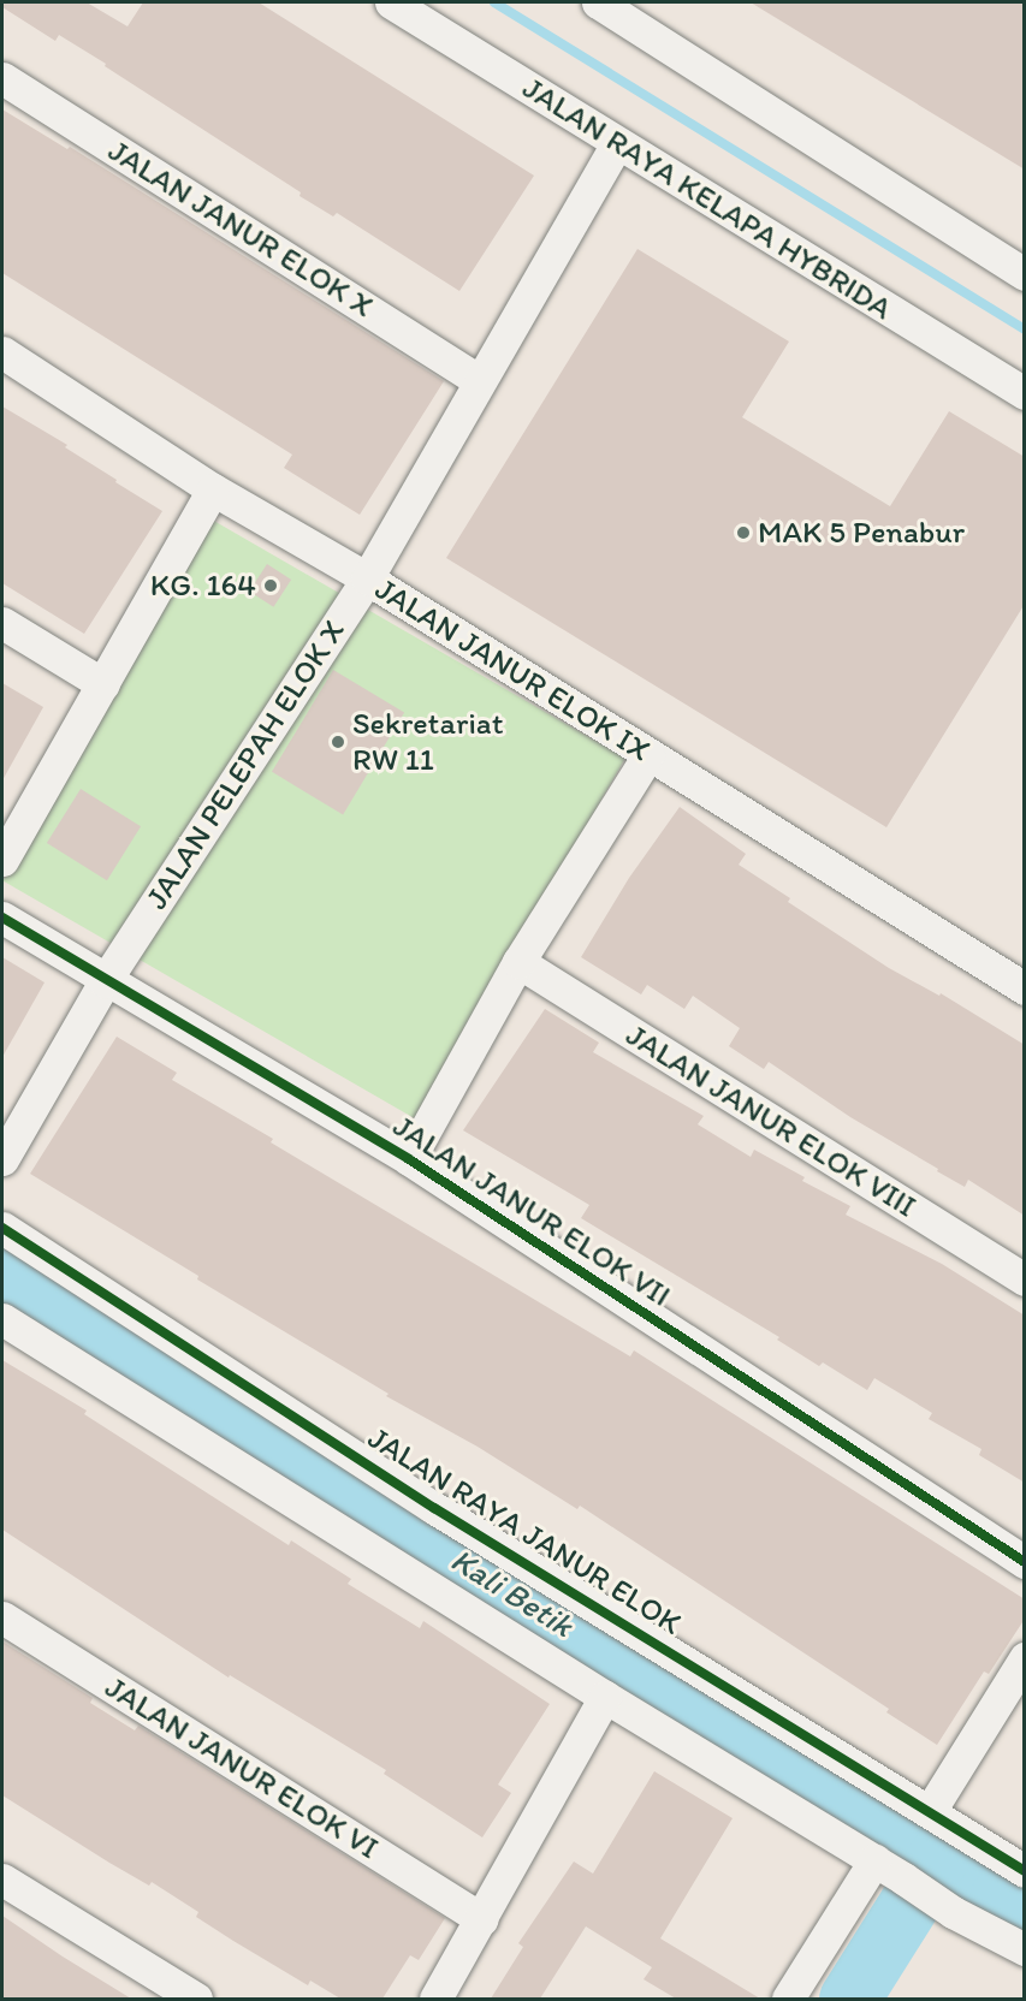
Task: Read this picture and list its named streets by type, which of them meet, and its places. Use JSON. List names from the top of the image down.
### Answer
{
  "streets": {
    "street": [
      "JALAN RAYA KELAPA HYBRIDA",
      "JALAN JANUR ELOK X",
      "JALAN JANUR ELOK IX",
      "JALAN PELEPAH ELOK X",
      "JALAN JANUR ELOK VIII",
      "JALAN JANUR ELOK VII",
      "JALAN RAYA JANUR ELOK",
      "JALAN JANUR ELOK VI"
    ]
  },
  "crossings": [
    ["JALAN RAYA KELAPA HYBRIDA", "JALAN PELEPAH ELOK X"],
    ["JALAN JANUR ELOK X", "JALAN PELEPAH ELOK X"],
    ["JALAN JANUR ELOK IX", "JALAN PELEPAH ELOK X"],
    ["JALAN PELEPAH ELOK X", "JALAN JANUR ELOK VII"]
  ],
  "water": ["Kali Betik"],
  "places": ["MAK 5 Penabur", "KG. 164", "Sekretariat RW 11"]
}
